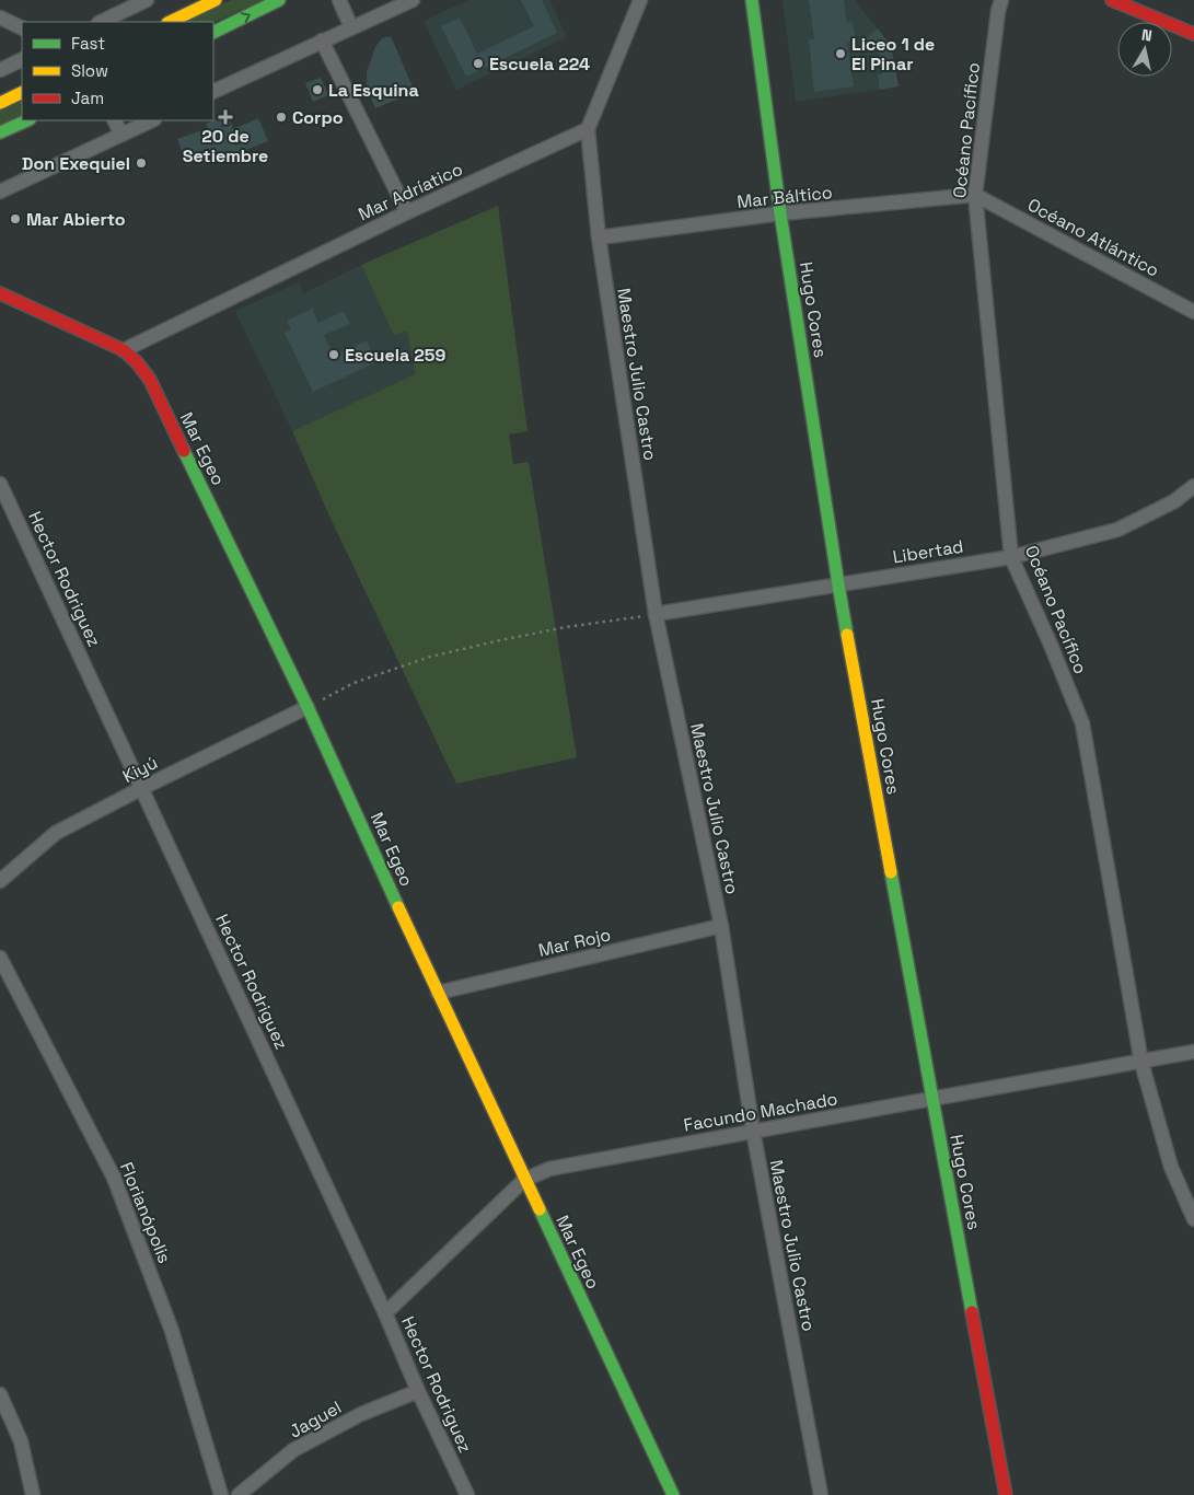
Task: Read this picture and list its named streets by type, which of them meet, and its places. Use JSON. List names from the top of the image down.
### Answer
{
  "streets": {
    "street": [
      "Océano Pacífico",
      "Mar Adríatico",
      "Mar Báltico",
      "Océano Atlántico",
      "Hugo Cores",
      "Maestro Julio Castro",
      "Mar Egeo",
      "Libertad",
      "Hector Rodriguez",
      "Kiyú",
      "Mar Rojo",
      "Facundo Machado",
      "Florianópolis",
      "Jaguel"
    ]
  },
  "crossings": [
    ["Océano Pacífico", "Mar Báltico"],
    ["Océano Pacífico", "Océano Atlántico"],
    ["Océano Pacífico", "Libertad"],
    ["Océano Pacífico", "Facundo Machado"],
    ["Mar Adríatico", "Maestro Julio Castro"],
    ["Mar Adríatico", "Mar Egeo"],
    ["Mar Báltico", "Océano Atlántico"],
    ["Mar Báltico", "Hugo Cores"],
    ["Mar Báltico", "Maestro Julio Castro"],
    ["Hugo Cores", "Libertad"],
    ["Hugo Cores", "Facundo Machado"],
    ["Maestro Julio Castro", "Libertad"],
    ["Maestro Julio Castro", "Mar Rojo"],
    ["Maestro Julio Castro", "Facundo Machado"],
    ["Mar Egeo", "Kiyú"],
    ["Mar Egeo", "Mar Rojo"],
    ["Mar Egeo", "Facundo Machado"],
    ["Hector Rodriguez", "Kiyú"],
    ["Hector Rodriguez", "Facundo Machado"],
    ["Hector Rodriguez", "Jaguel"]
  ],
  "places": {
    "other": [
      "Liceo 1 de El Pinar",
      "Escuela 224",
      "La Esquina",
      "Corpo",
      "Don Exequiel",
      "Mar Abierto",
      "Escuela 259"
    ],
    "health": ["20 de Setiembre"]
  },
  "legend": ["Fast", "Slow", "Jam"],
  "north": "top"
}
